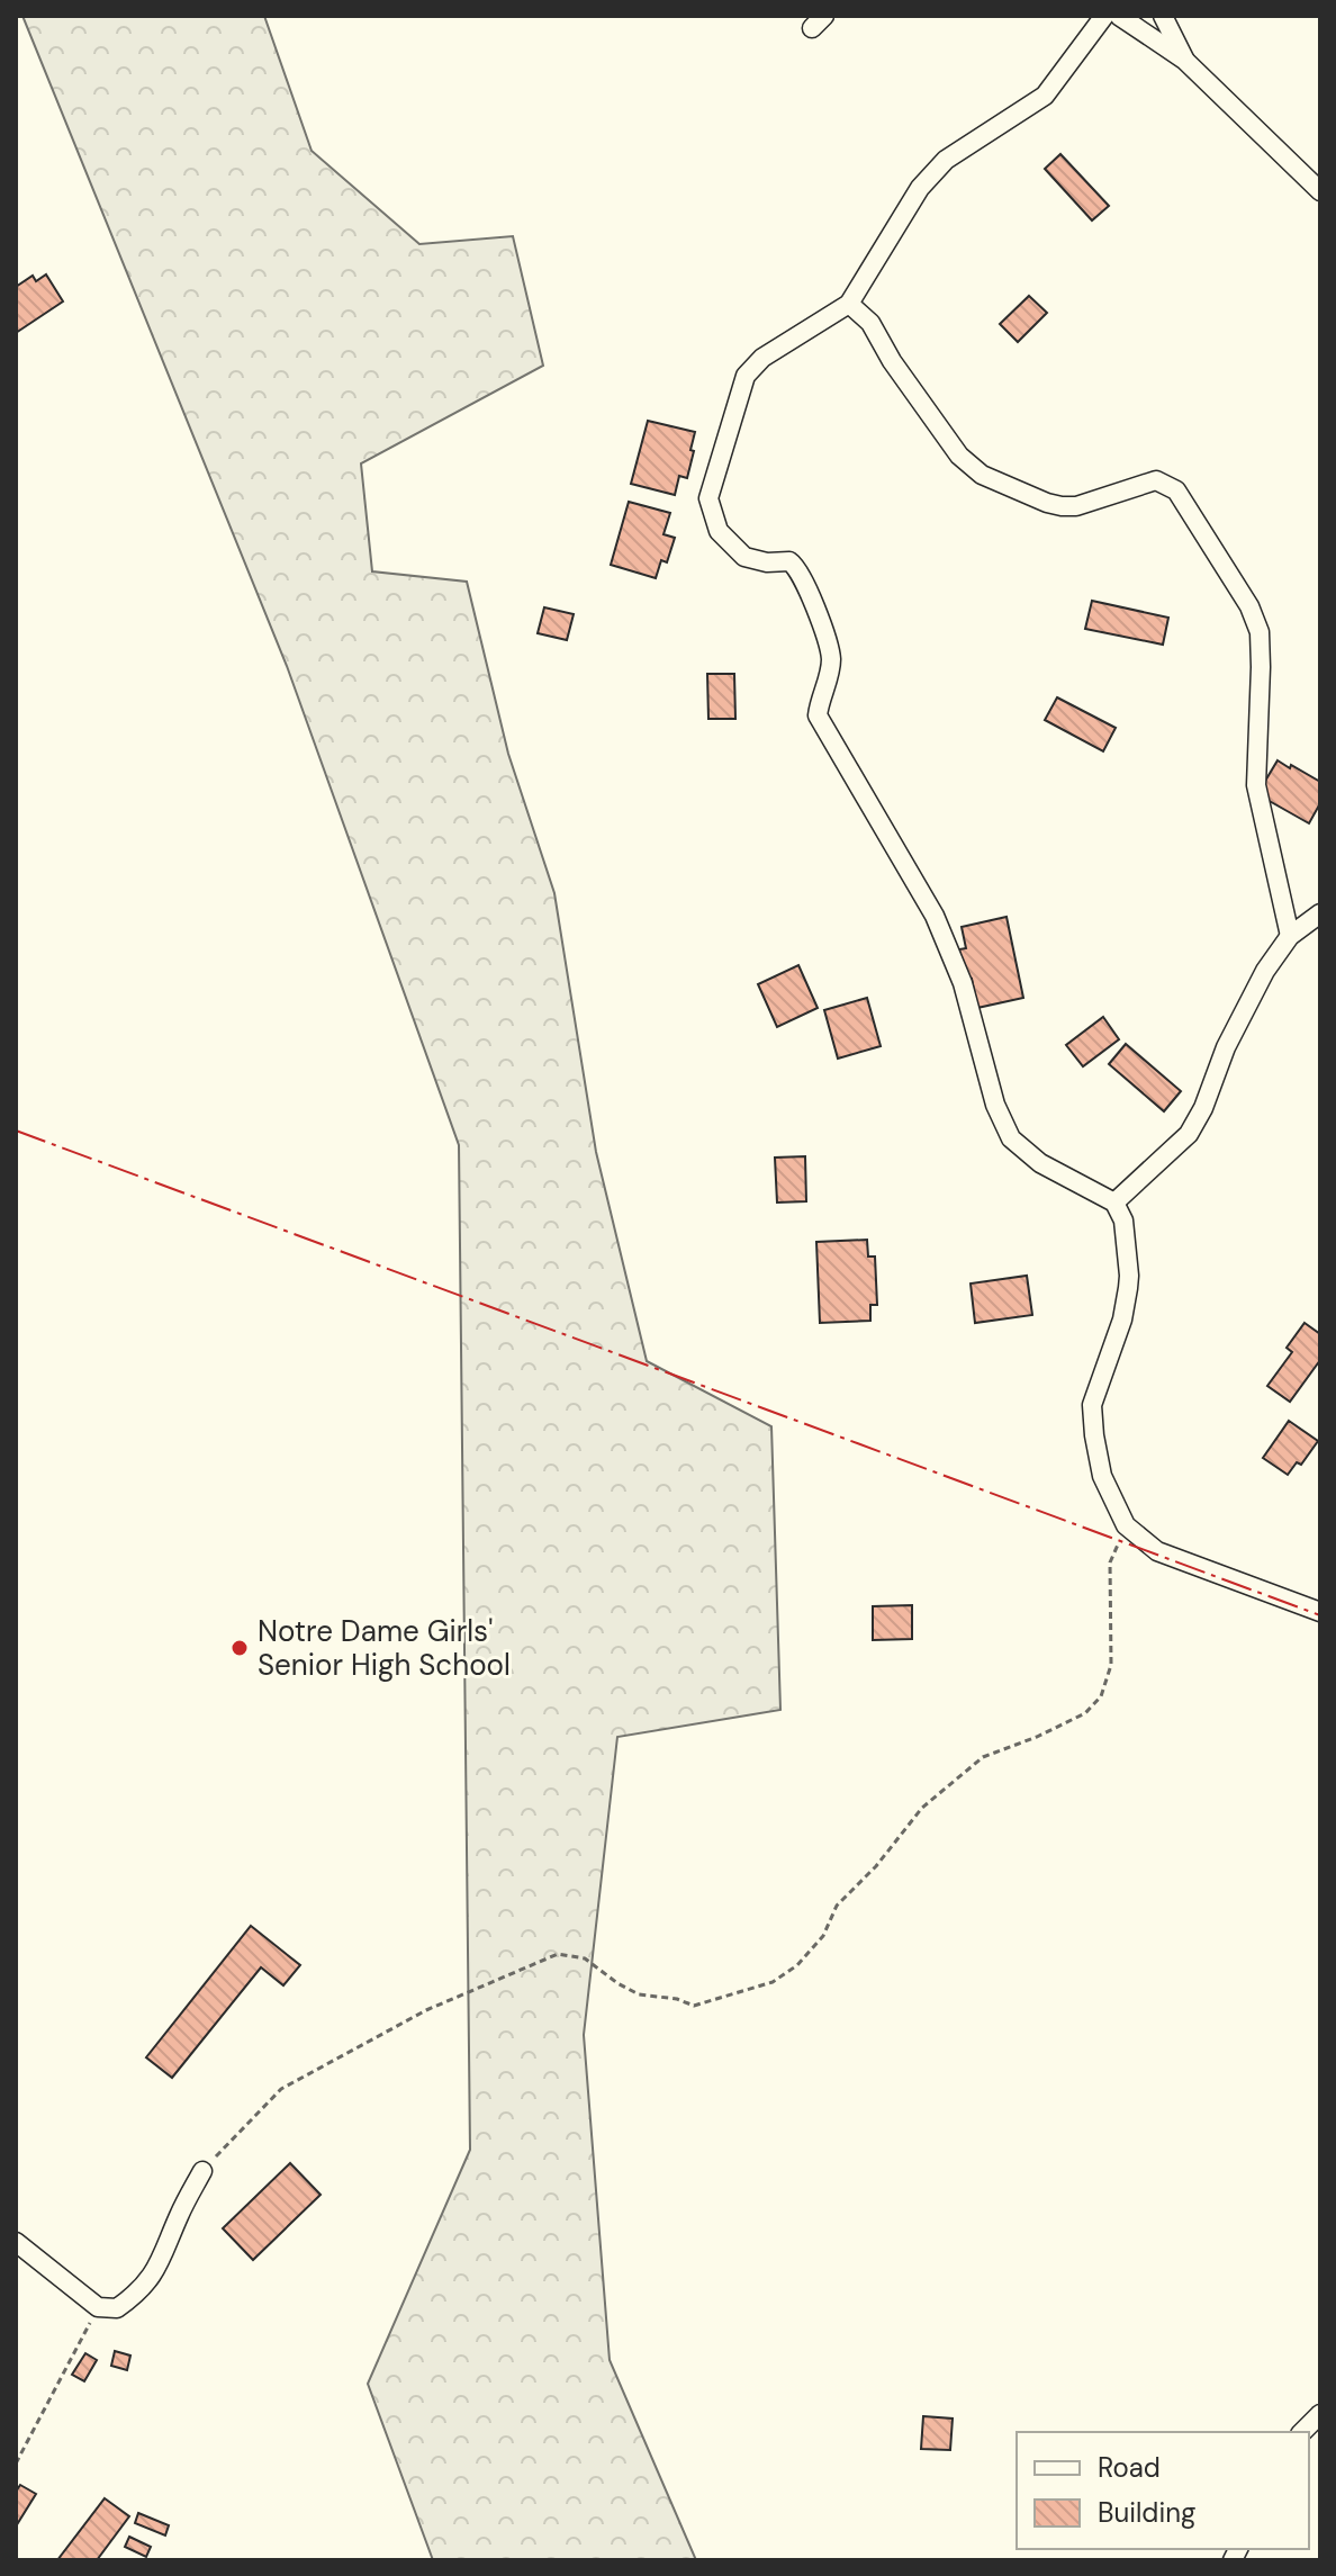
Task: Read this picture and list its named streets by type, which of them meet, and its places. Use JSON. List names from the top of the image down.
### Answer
{
  "places": ["Notre Dame Girls' Senior High School"],
  "legend": ["Road", "Building"]
}
